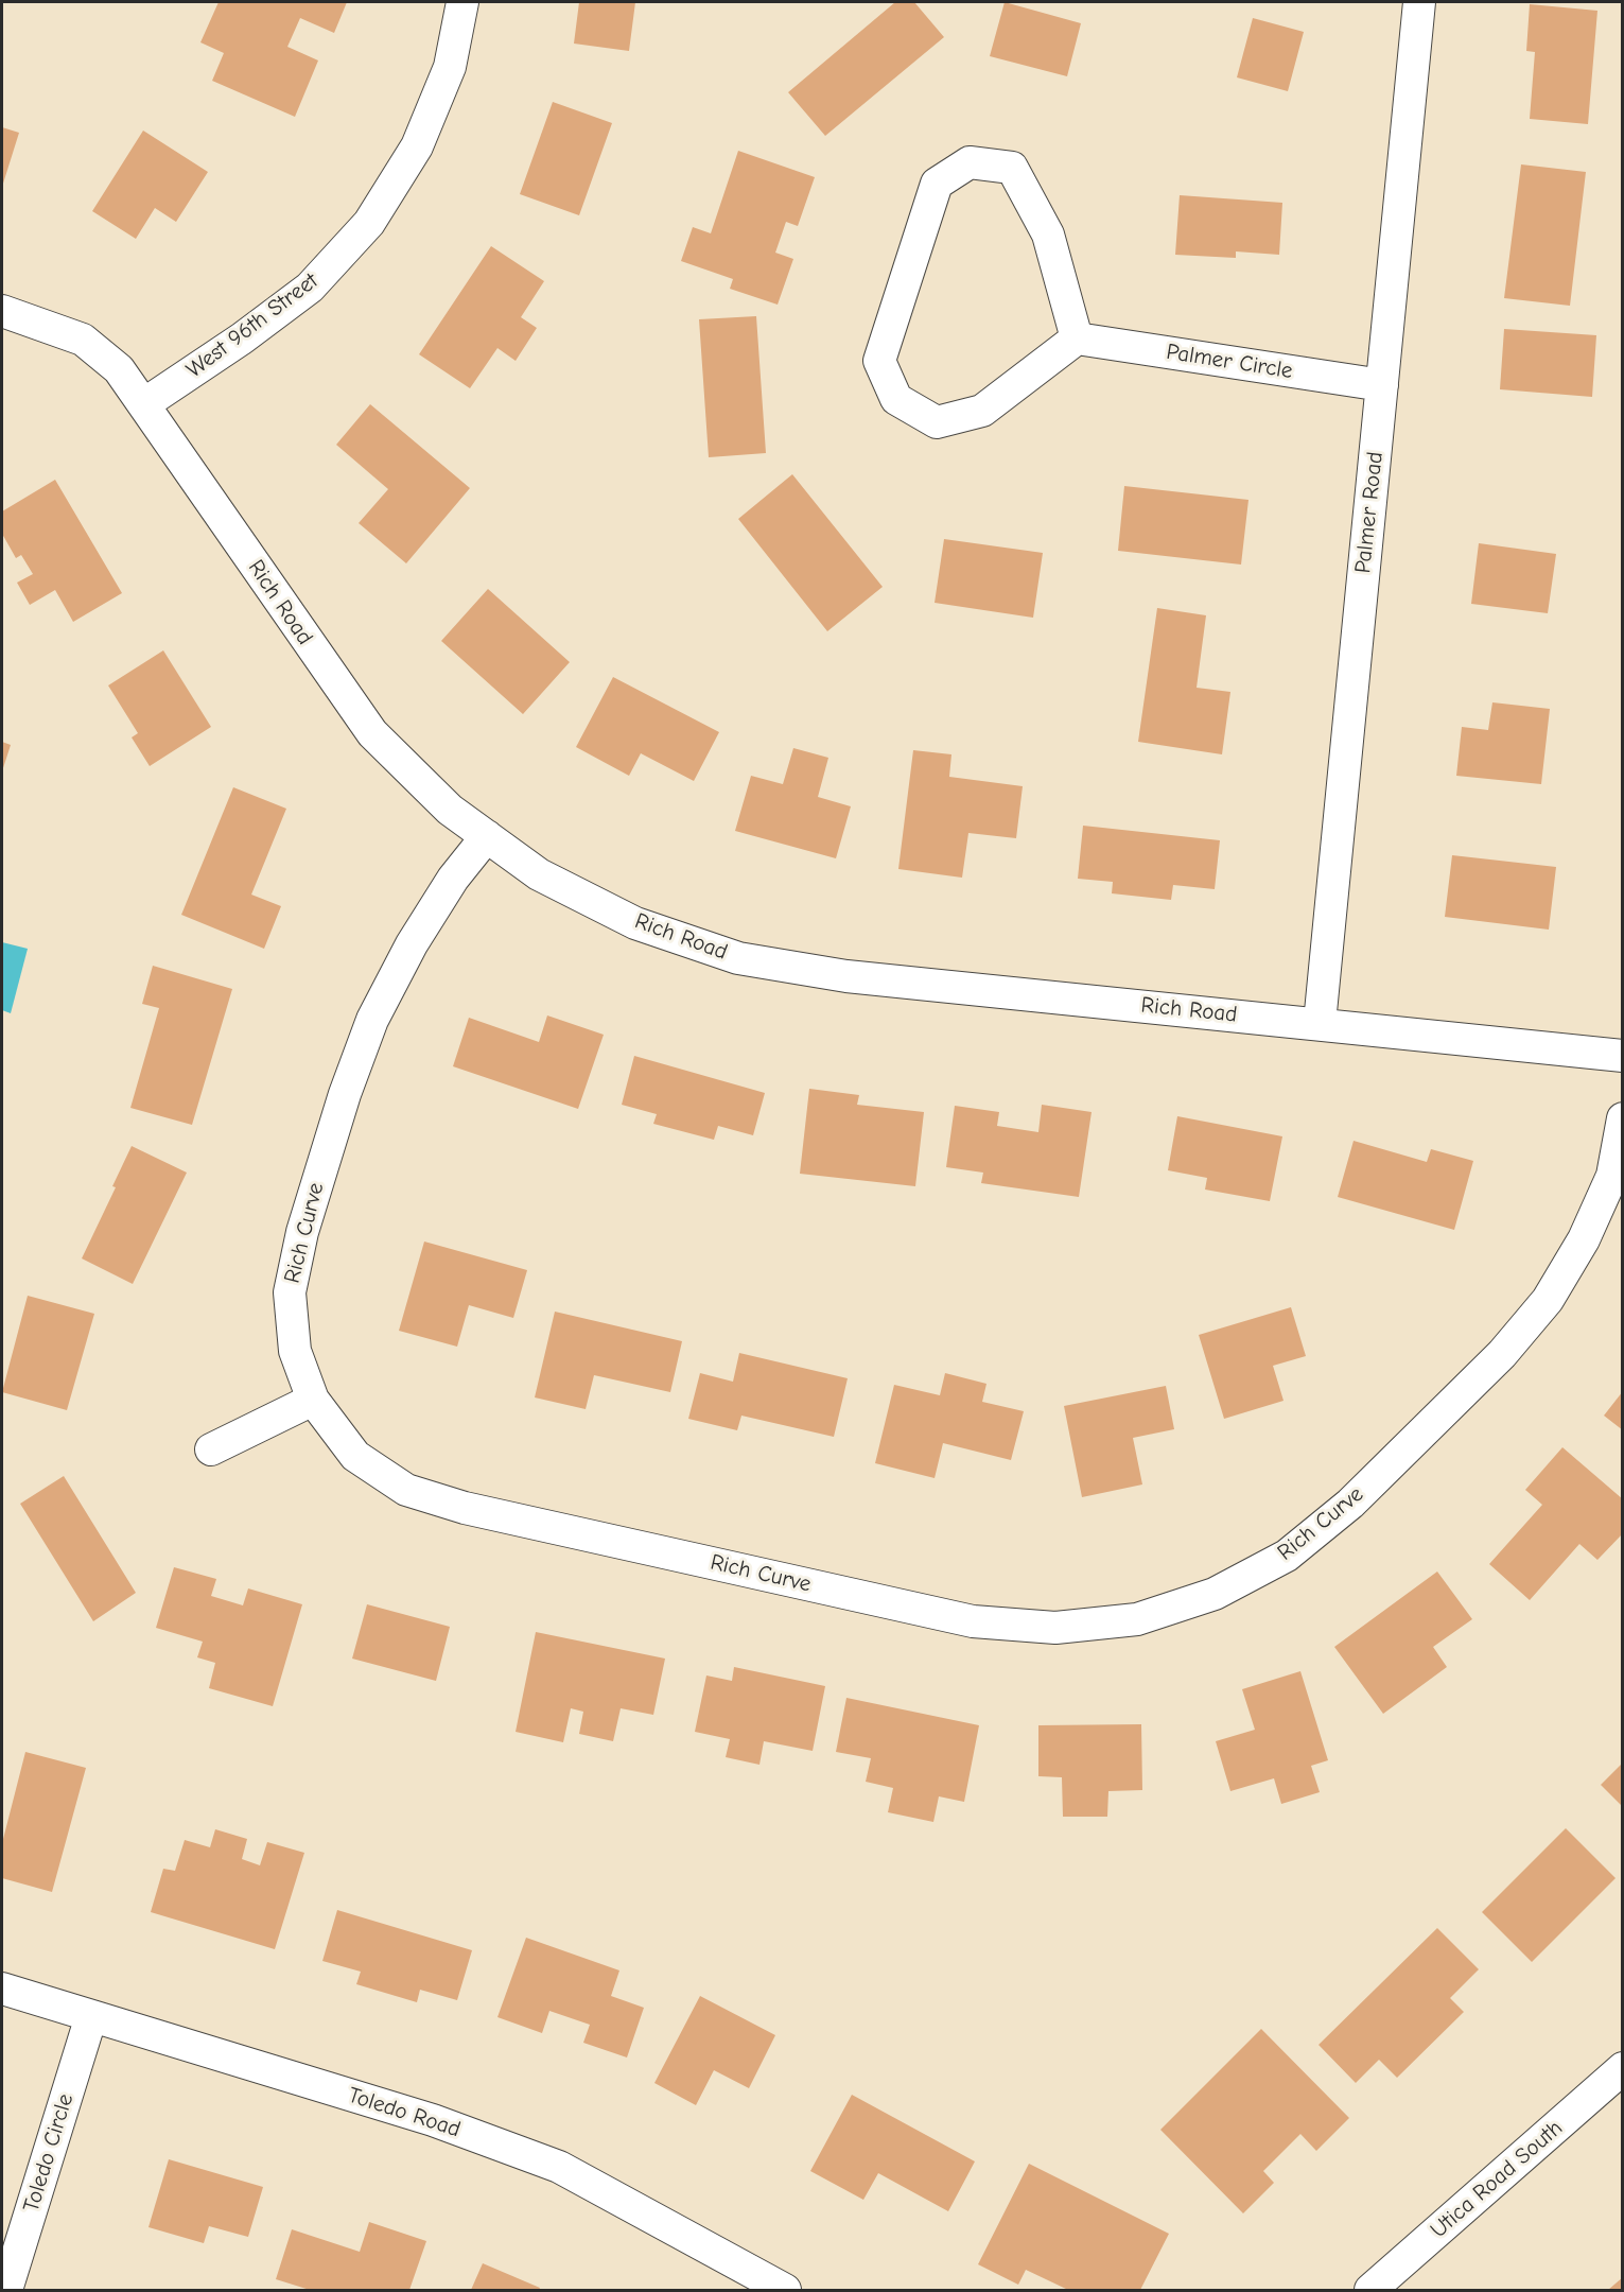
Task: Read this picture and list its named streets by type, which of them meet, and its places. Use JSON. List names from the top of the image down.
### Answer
{
  "streets": {
    "street": [
      "West 96th Street",
      "Palmer Circle",
      "Palmer Road",
      "Rich Road",
      "Rich Curve",
      "Toledo Road",
      "Toledo Circle",
      "Utica Road South"
    ]
  },
  "crossings": [
    ["West 96th Street", "Rich Road"],
    ["Palmer Circle", "Palmer Road"],
    ["Palmer Road", "Rich Road"],
    ["Rich Road", "Rich Curve"],
    ["Toledo Road", "Toledo Circle"]
  ]
}
